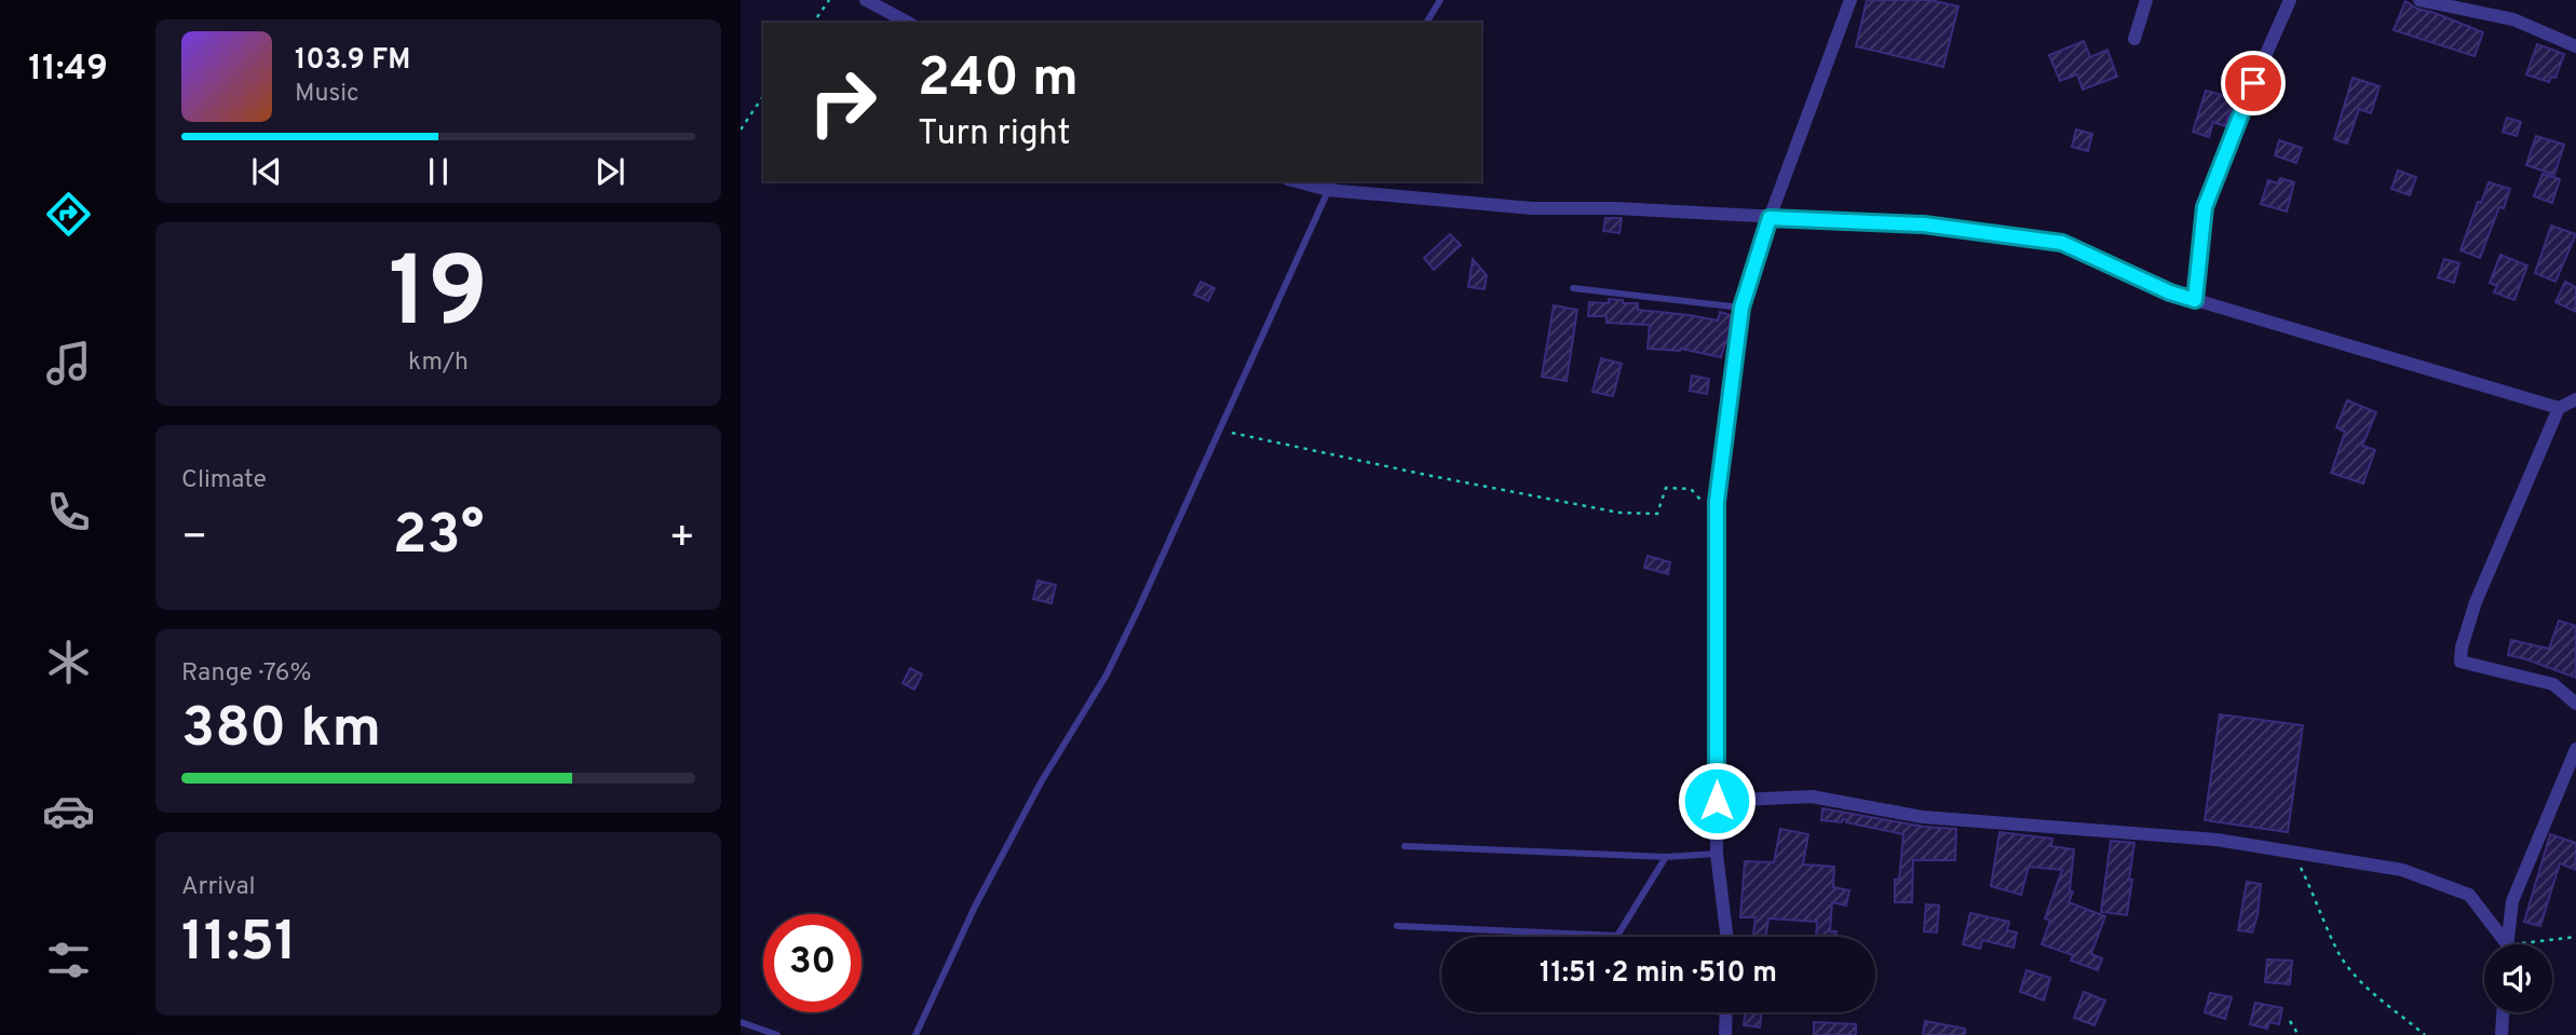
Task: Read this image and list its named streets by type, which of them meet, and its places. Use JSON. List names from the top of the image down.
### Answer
{
  "page": {
    "tabs": "11:49",
    "turn": ["240 m", "Turn right"],
    "song": ["103.9 FM", "Music"],
    "tile": [
      ["19", "km/h"],
      "Climate",
      ["Range · 76%", "380 km"],
      ["Arrival", "11:51"]
    ],
    "heat": ["−", "23°", "+"],
    "limit": "30",
    "trip": "11:51 · 2 min · 510 m"
  }
}
